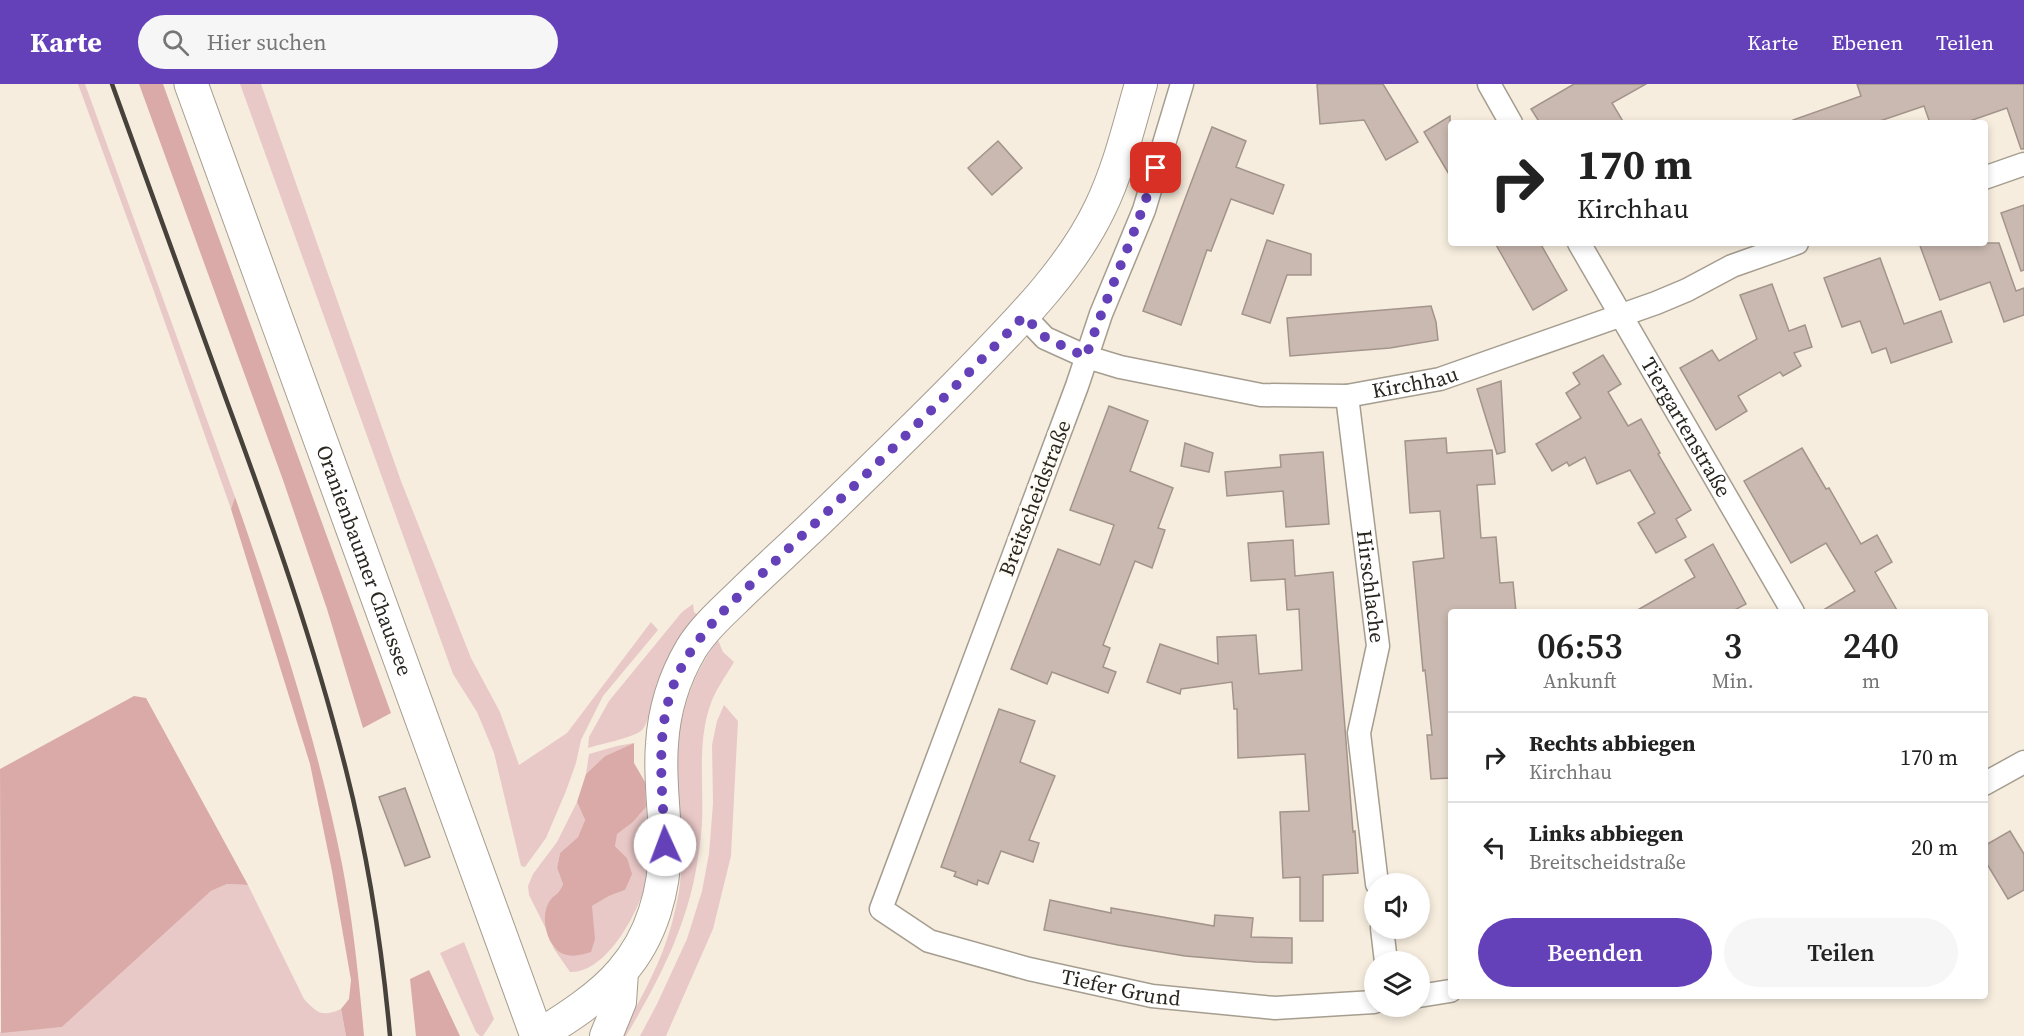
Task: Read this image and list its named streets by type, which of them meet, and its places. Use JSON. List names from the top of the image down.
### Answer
{
  "streets": {
    "main road": ["Oranienbaumer Chaussee"],
    "street": [
      "Kirchhau",
      "Tiergartenstraße",
      "Breitscheidstraße",
      "Hirschlache",
      "Tiefer Grund"
    ]
  },
  "crossings": [
    ["Kirchhau", "Tiergartenstraße"],
    ["Kirchhau", "Breitscheidstraße"],
    ["Kirchhau", "Hirschlache"],
    ["Breitscheidstraße", "Tiefer Grund"]
  ],
  "page": {
    "header": "Karte",
    "search": "Hier suchen",
    "nav": ["Karte", "Ebenen", "Teilen"],
    "turn": ["170 m", "Kirchhau"],
    "eta": [
      "06:53",
      "Ankunft",
      "3",
      "Min.",
      "240",
      "m"
    ],
    "list": [
      {
        "name": "Rechts abbiegen",
        "note": "Kirchhau",
        "value": "170 m"
      },
      {
        "name": "Links abbiegen",
        "note": "Breitscheidstraße",
        "value": "20 m"
      }
    ],
    "buttons": ["Beenden", "Teilen"]
  }
}
